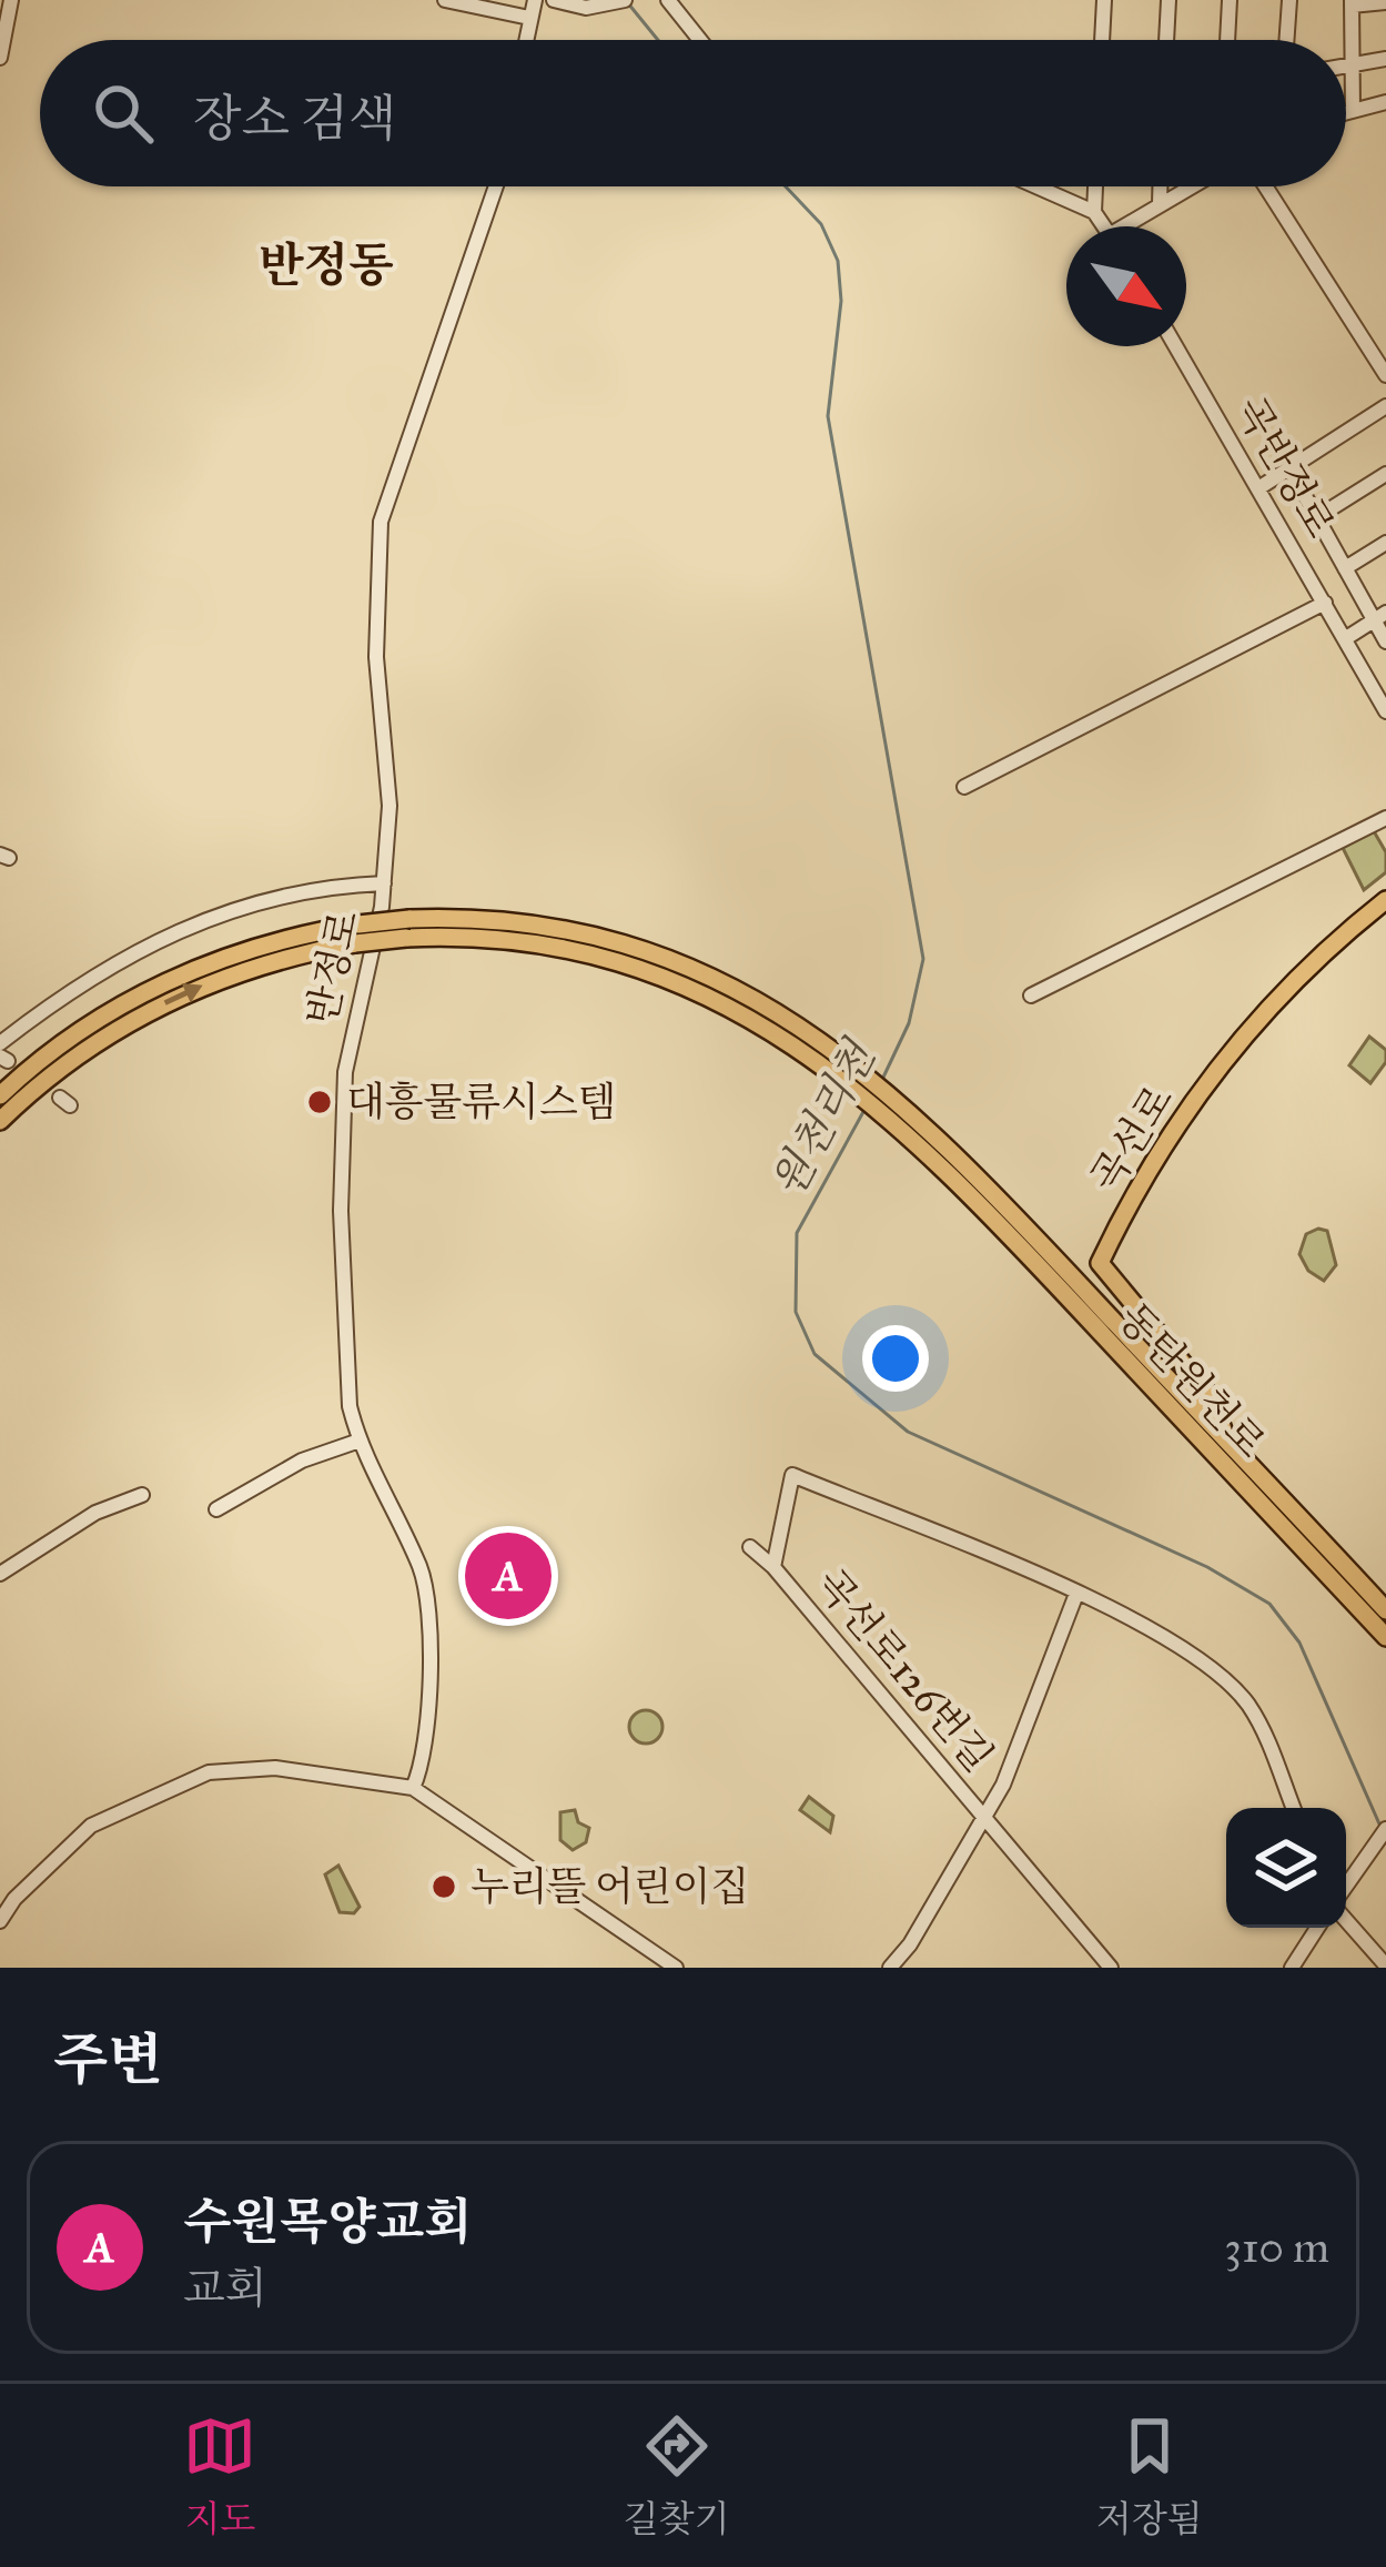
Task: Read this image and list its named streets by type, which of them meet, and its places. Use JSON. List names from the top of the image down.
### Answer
{
  "streets": {
    "main road": ["곡선로", "동탄원천로"],
    "street": ["곡반정로", "반정로", "곡선로126번길"]
  },
  "crossings": [
    ["곡선로", "동탄원천로"]
  ],
  "districts": ["반정동"],
  "water": ["원천리천"],
  "places": ["대흥물류시스템", "누리뜰 어린이집"],
  "north": "bottom right",
  "page": {
    "search": "장소 검색",
    "pins": "A",
    "heading": "주변",
    "list": [
      {
        "mark": "A",
        "name": "수원목양교회",
        "note": "교회",
        "value": "310 m"
      }
    ],
    "nav": ["지도", "길찾기", "저장됨"]
  }
}
